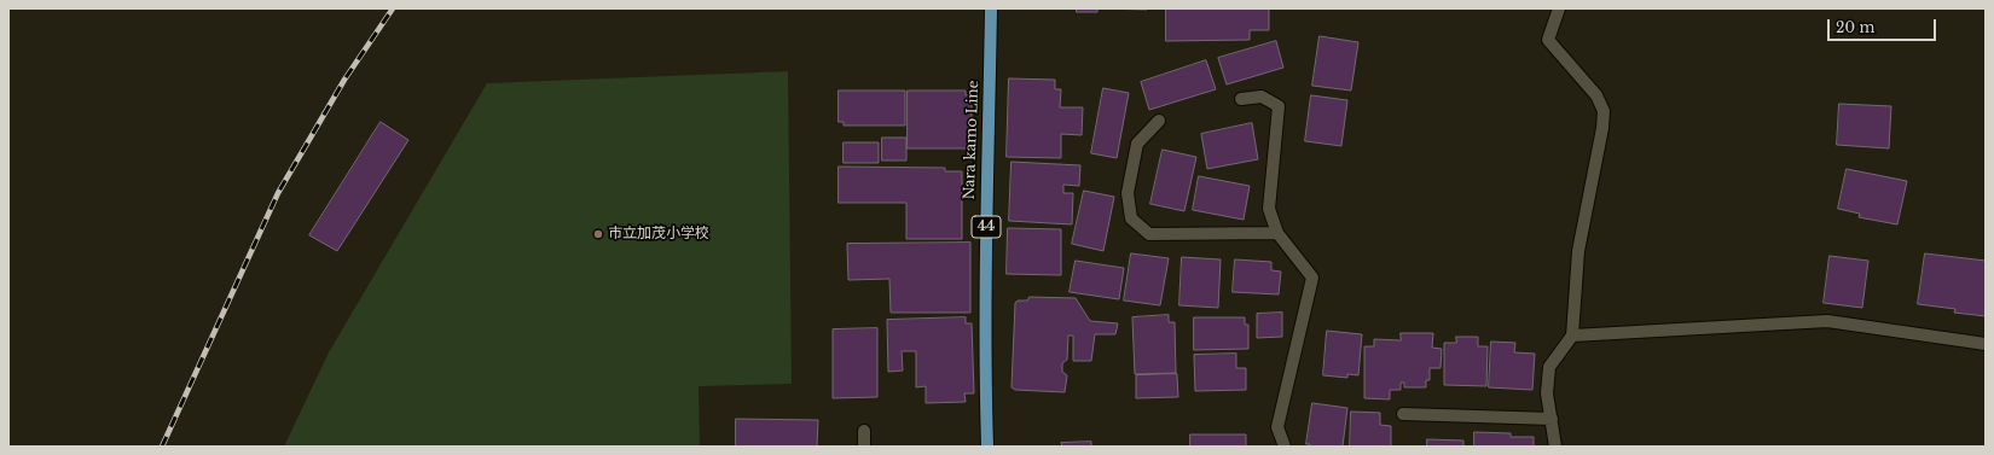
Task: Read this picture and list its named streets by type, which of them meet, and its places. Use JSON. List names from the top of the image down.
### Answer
{
  "streets": {
    "main road": ["Nara kamo Line", "44"]
  },
  "places": ["市立加茂小学校"],
  "scale_bar": "20 m"
}
